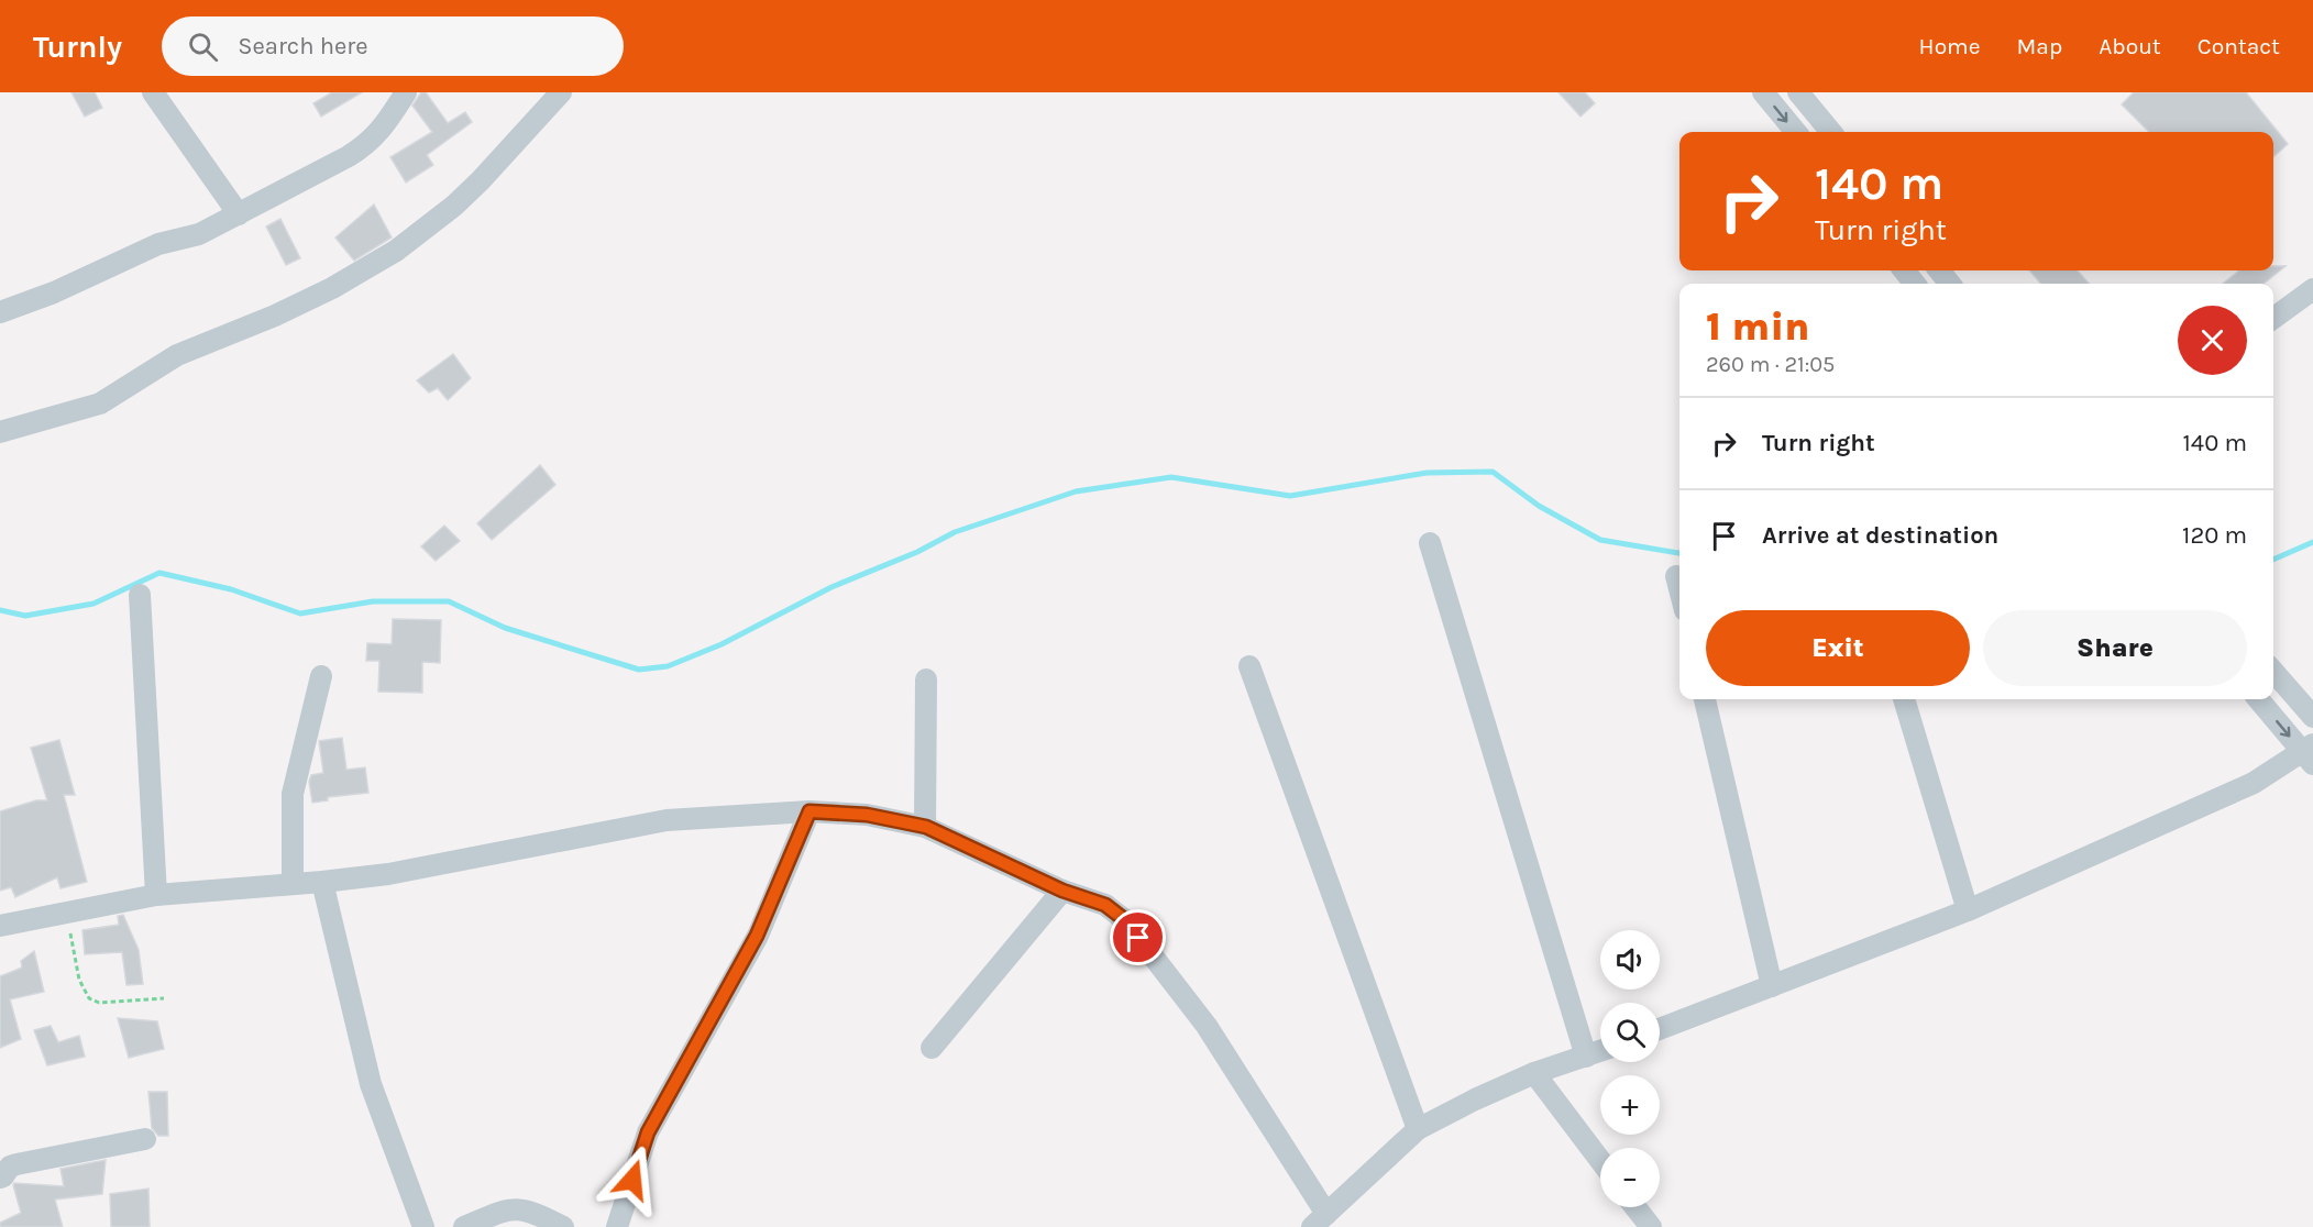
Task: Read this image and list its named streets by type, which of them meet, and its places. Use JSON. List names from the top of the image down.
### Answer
{
  "page": {
    "header": "Turnly",
    "search": "Search here",
    "nav": [
      "Home",
      "Map",
      "About",
      "Contact"
    ],
    "turn": ["140 m", "Turn right"],
    "heading": ["1 min", "260 m · 21:05"],
    "list": [
      {
        "name": "Turn right",
        "value": "140 m"
      },
      {
        "name": "Arrive at destination",
        "value": "120 m"
      }
    ],
    "buttons": ["Exit", "Share"],
    "map_buttons": ["+", "−"]
  }
}
